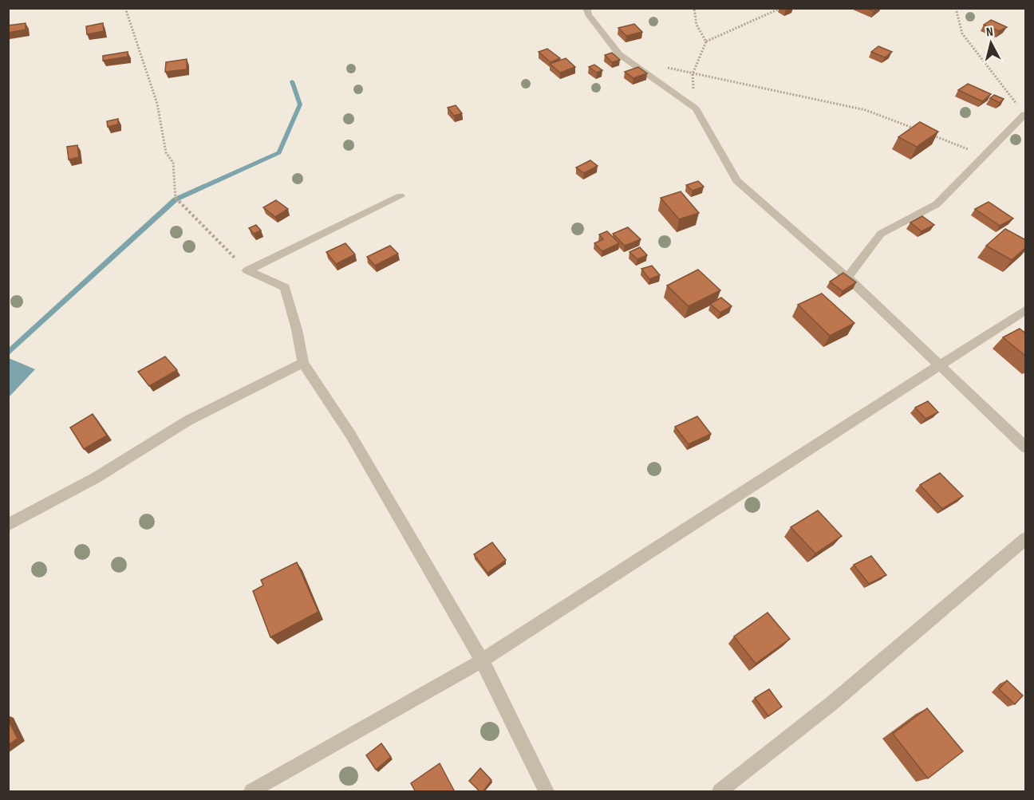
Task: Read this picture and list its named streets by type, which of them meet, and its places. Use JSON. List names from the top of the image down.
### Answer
{
  "north": "top"
}
